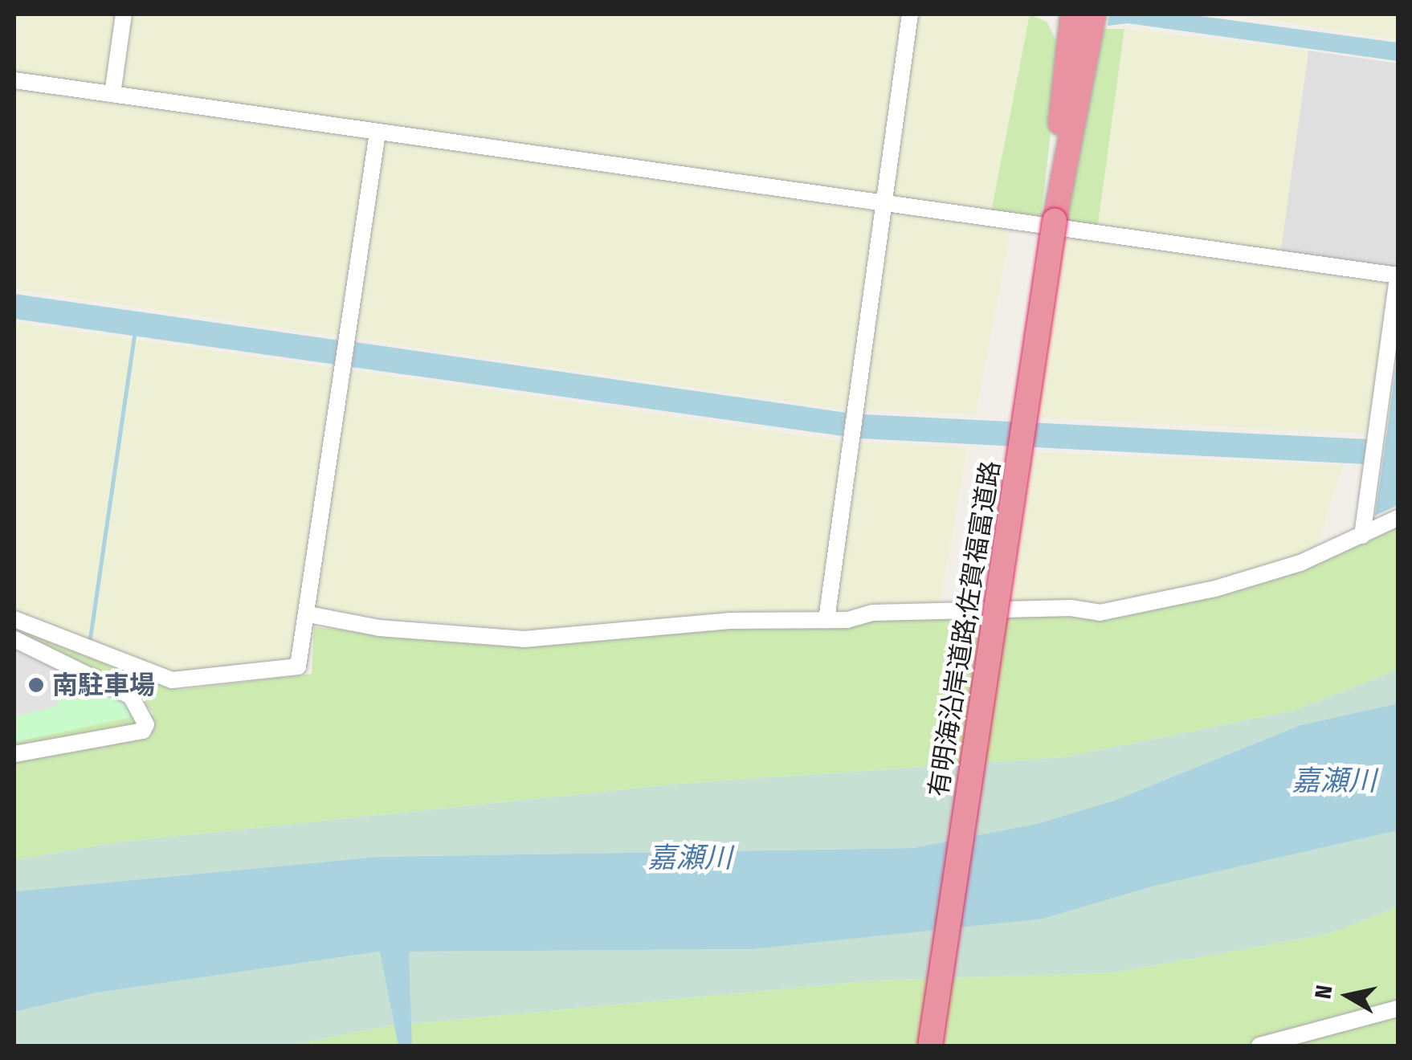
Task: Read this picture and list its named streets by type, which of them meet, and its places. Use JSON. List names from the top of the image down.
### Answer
{
  "streets": {
    "highway": ["有明海沿岸道路;佐賀福富道路"]
  },
  "water": ["嘉瀬川"],
  "places": ["南駐車場"],
  "north": "left"
}
